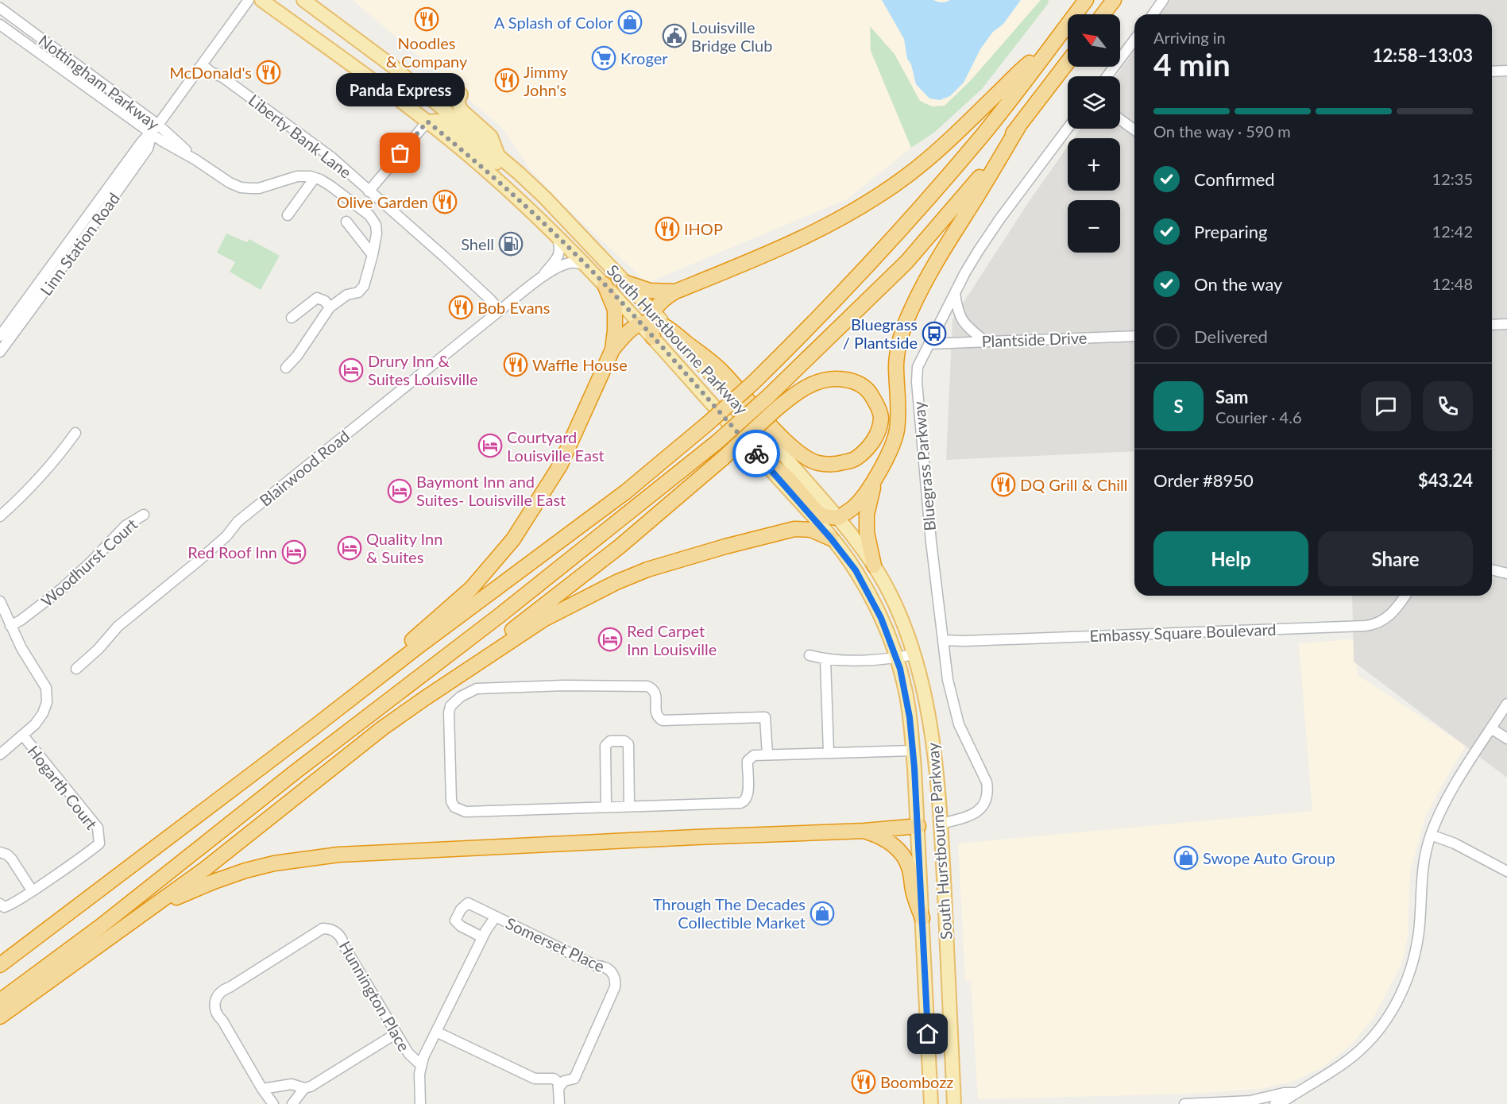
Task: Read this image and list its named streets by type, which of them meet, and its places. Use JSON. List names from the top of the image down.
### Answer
{
  "streets": {
    "main road": ["South Hurstbourne Parkway"],
    "street": [
      "Nottingham Parkway",
      "Liberty Bank Lane",
      "Linn Station Road",
      "Plantside Drive",
      "Bluegrass Parkway",
      "Blairwood Road",
      "Woodhurst Court",
      "Embassy Square Boulevard",
      "Hogarth Court",
      "Somerset Place",
      "Hunnington Place"
    ]
  },
  "crossings": [
    ["Nottingham Parkway", "Linn Station Road"],
    ["Liberty Bank Lane", "Linn Station Road"],
    ["Liberty Bank Lane", "Blairwood Road"],
    ["South Hurstbourne Parkway", "Bluegrass Parkway"],
    ["South Hurstbourne Parkway", "Blairwood Road"],
    ["Plantside Drive", "Bluegrass Parkway"],
    ["Bluegrass Parkway", "Embassy Square Boulevard"],
    ["Somerset Place", "Hunnington Place"]
  ],
  "places": {
    "restaurant": [
      "Noodles & Company",
      "McDonald's",
      "Jimmy John's",
      "Olive Garden",
      "IHOP",
      "Bob Evans",
      "Waffle House",
      "DQ Grill & Chill",
      "Boombozz"
    ],
    "shop": ["A Splash of Color", "Swope Auto Group", "Through The Decades Collectible Market"],
    "public building": ["Louisville Bridge Club"],
    "supermarket": ["Kroger"],
    "other": ["Panda Express"],
    "fuel station": ["Shell"],
    "bus stop": ["Bluegrass / Plantside"],
    "hotel": [
      "Drury Inn & Suites Louisville",
      "Courtyard Louisville East",
      "Baymont Inn and Suites- Louisville East",
      "Quality Inn & Suites",
      "Red Roof Inn",
      "Red Carpet Inn Louisville"
    ]
  },
  "north": "top left",
  "page": {
    "map_buttons": ["+", "−"],
    "heading": ["4 min", "Arriving in", "12:58–13:03"],
    "panel": [
      "Sam",
      "Courier · 4.6",
      "Order #8950",
      "$43.24"
    ],
    "bubble": "Panda Express",
    "bar": "On the way · 590 m",
    "list": [
      ["Confirmed", "12:35"],
      ["Preparing", "12:42"],
      ["On the way", "12:48"],
      "Delivered"
    ],
    "round": "S",
    "buttons": ["Help", "Share"]
  }
}
